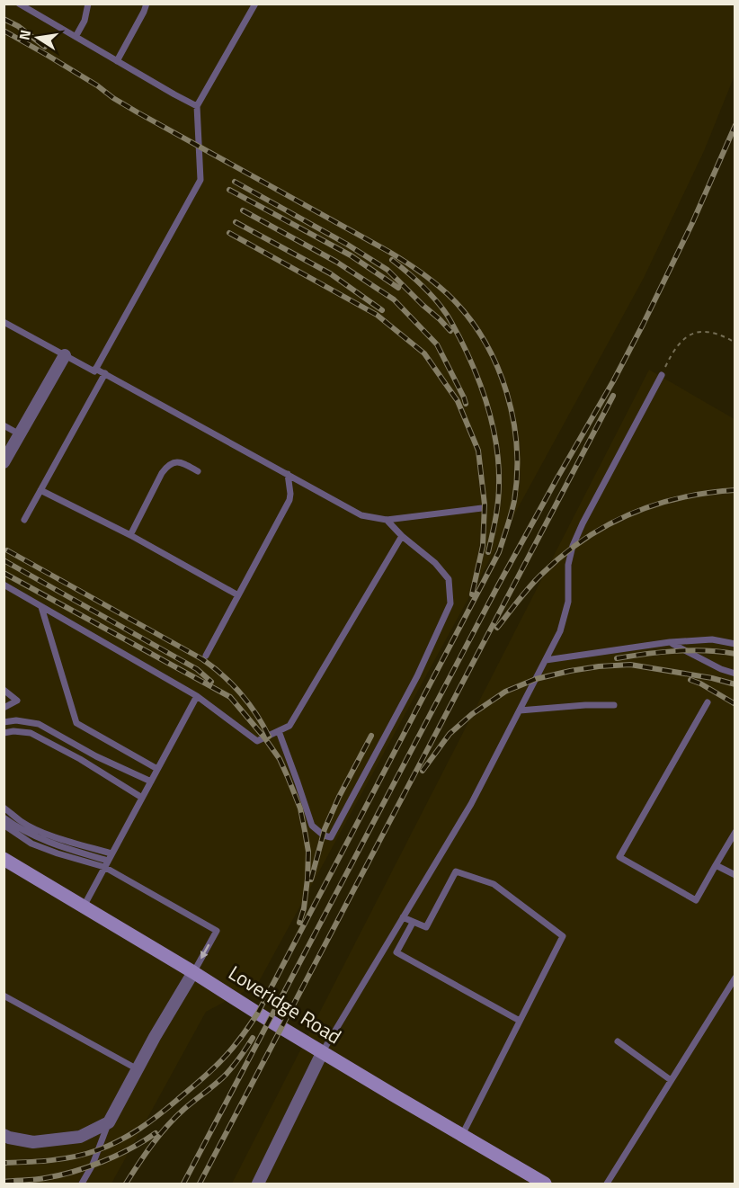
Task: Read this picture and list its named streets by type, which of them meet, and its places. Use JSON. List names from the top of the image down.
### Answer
{
  "streets": {
    "street": ["Loveridge Road"]
  },
  "north": "left"
}
